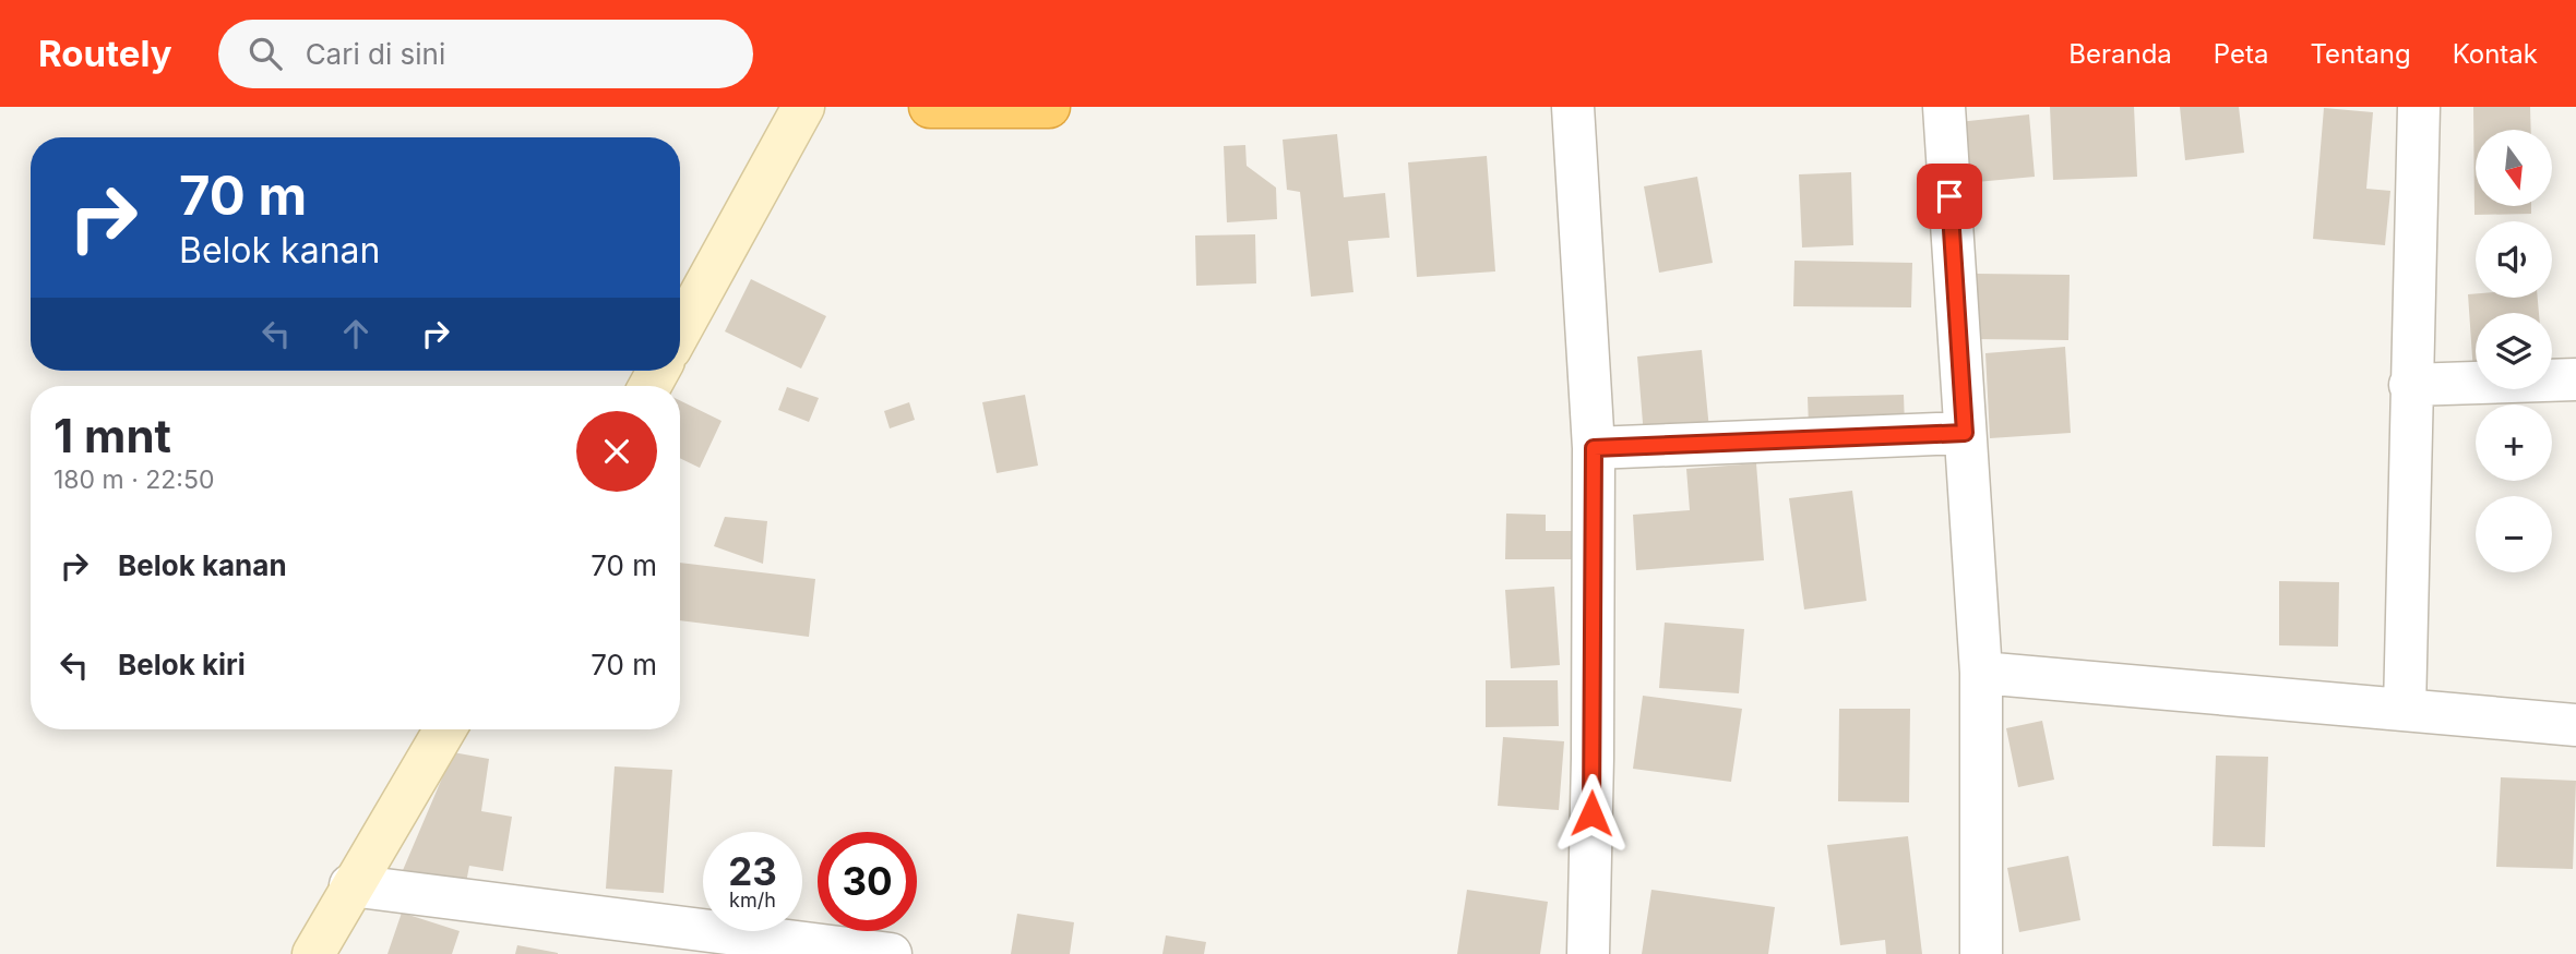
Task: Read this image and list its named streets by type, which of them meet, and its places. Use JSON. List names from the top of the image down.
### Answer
{
  "north": "bottom",
  "page": {
    "header": "Routely",
    "search": "Cari di sini",
    "nav": [
      "Beranda",
      "Peta",
      "Tentang",
      "Kontak"
    ],
    "map_buttons": ["+", "−"],
    "turn": ["70 m", "Belok kanan"],
    "heading": ["1 mnt", "180 m · 22:50"],
    "list": [
      {
        "name": "Belok kanan",
        "value": "70 m"
      },
      {
        "name": "Belok kiri",
        "value": "70 m"
      }
    ],
    "speed": "23 km/h",
    "limit": "30"
  }
}
